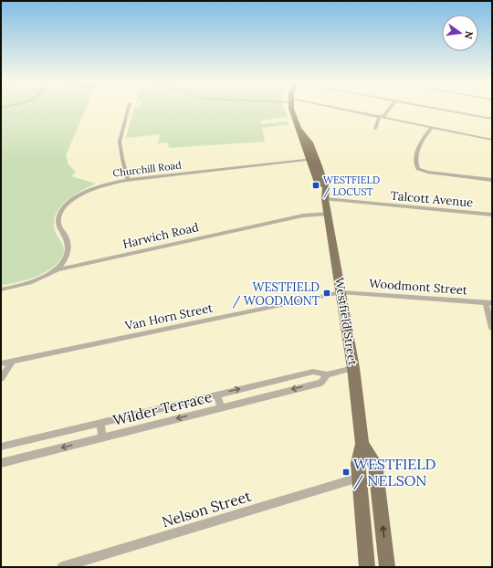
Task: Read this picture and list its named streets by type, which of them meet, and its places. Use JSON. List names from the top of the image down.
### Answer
{
  "streets": {
    "main road": ["Westfield Street"],
    "street": [
      "Churchill Road",
      "Talcott Avenue",
      "Harwich Road",
      "Woodmont Street",
      "Van Horn Street",
      "Wilder Terrace",
      "Nelson Street"
    ]
  },
  "crossings": [
    ["Churchill Road", "Harwich Road"],
    ["Churchill Road", "Westfield Street"],
    ["Talcott Avenue", "Westfield Street"],
    ["Harwich Road", "Westfield Street"],
    ["Woodmont Street", "Van Horn Street"],
    ["Woodmont Street", "Westfield Street"],
    ["Van Horn Street", "Westfield Street"],
    ["Westfield Street", "Wilder Terrace"],
    ["Westfield Street", "Nelson Street"]
  ],
  "places": {
    "transit": ["WESTFIELD / LOCUST", "WESTFIELD / WOODMONT", "WESTFIELD / NELSON"]
  },
  "north": "right"
}
